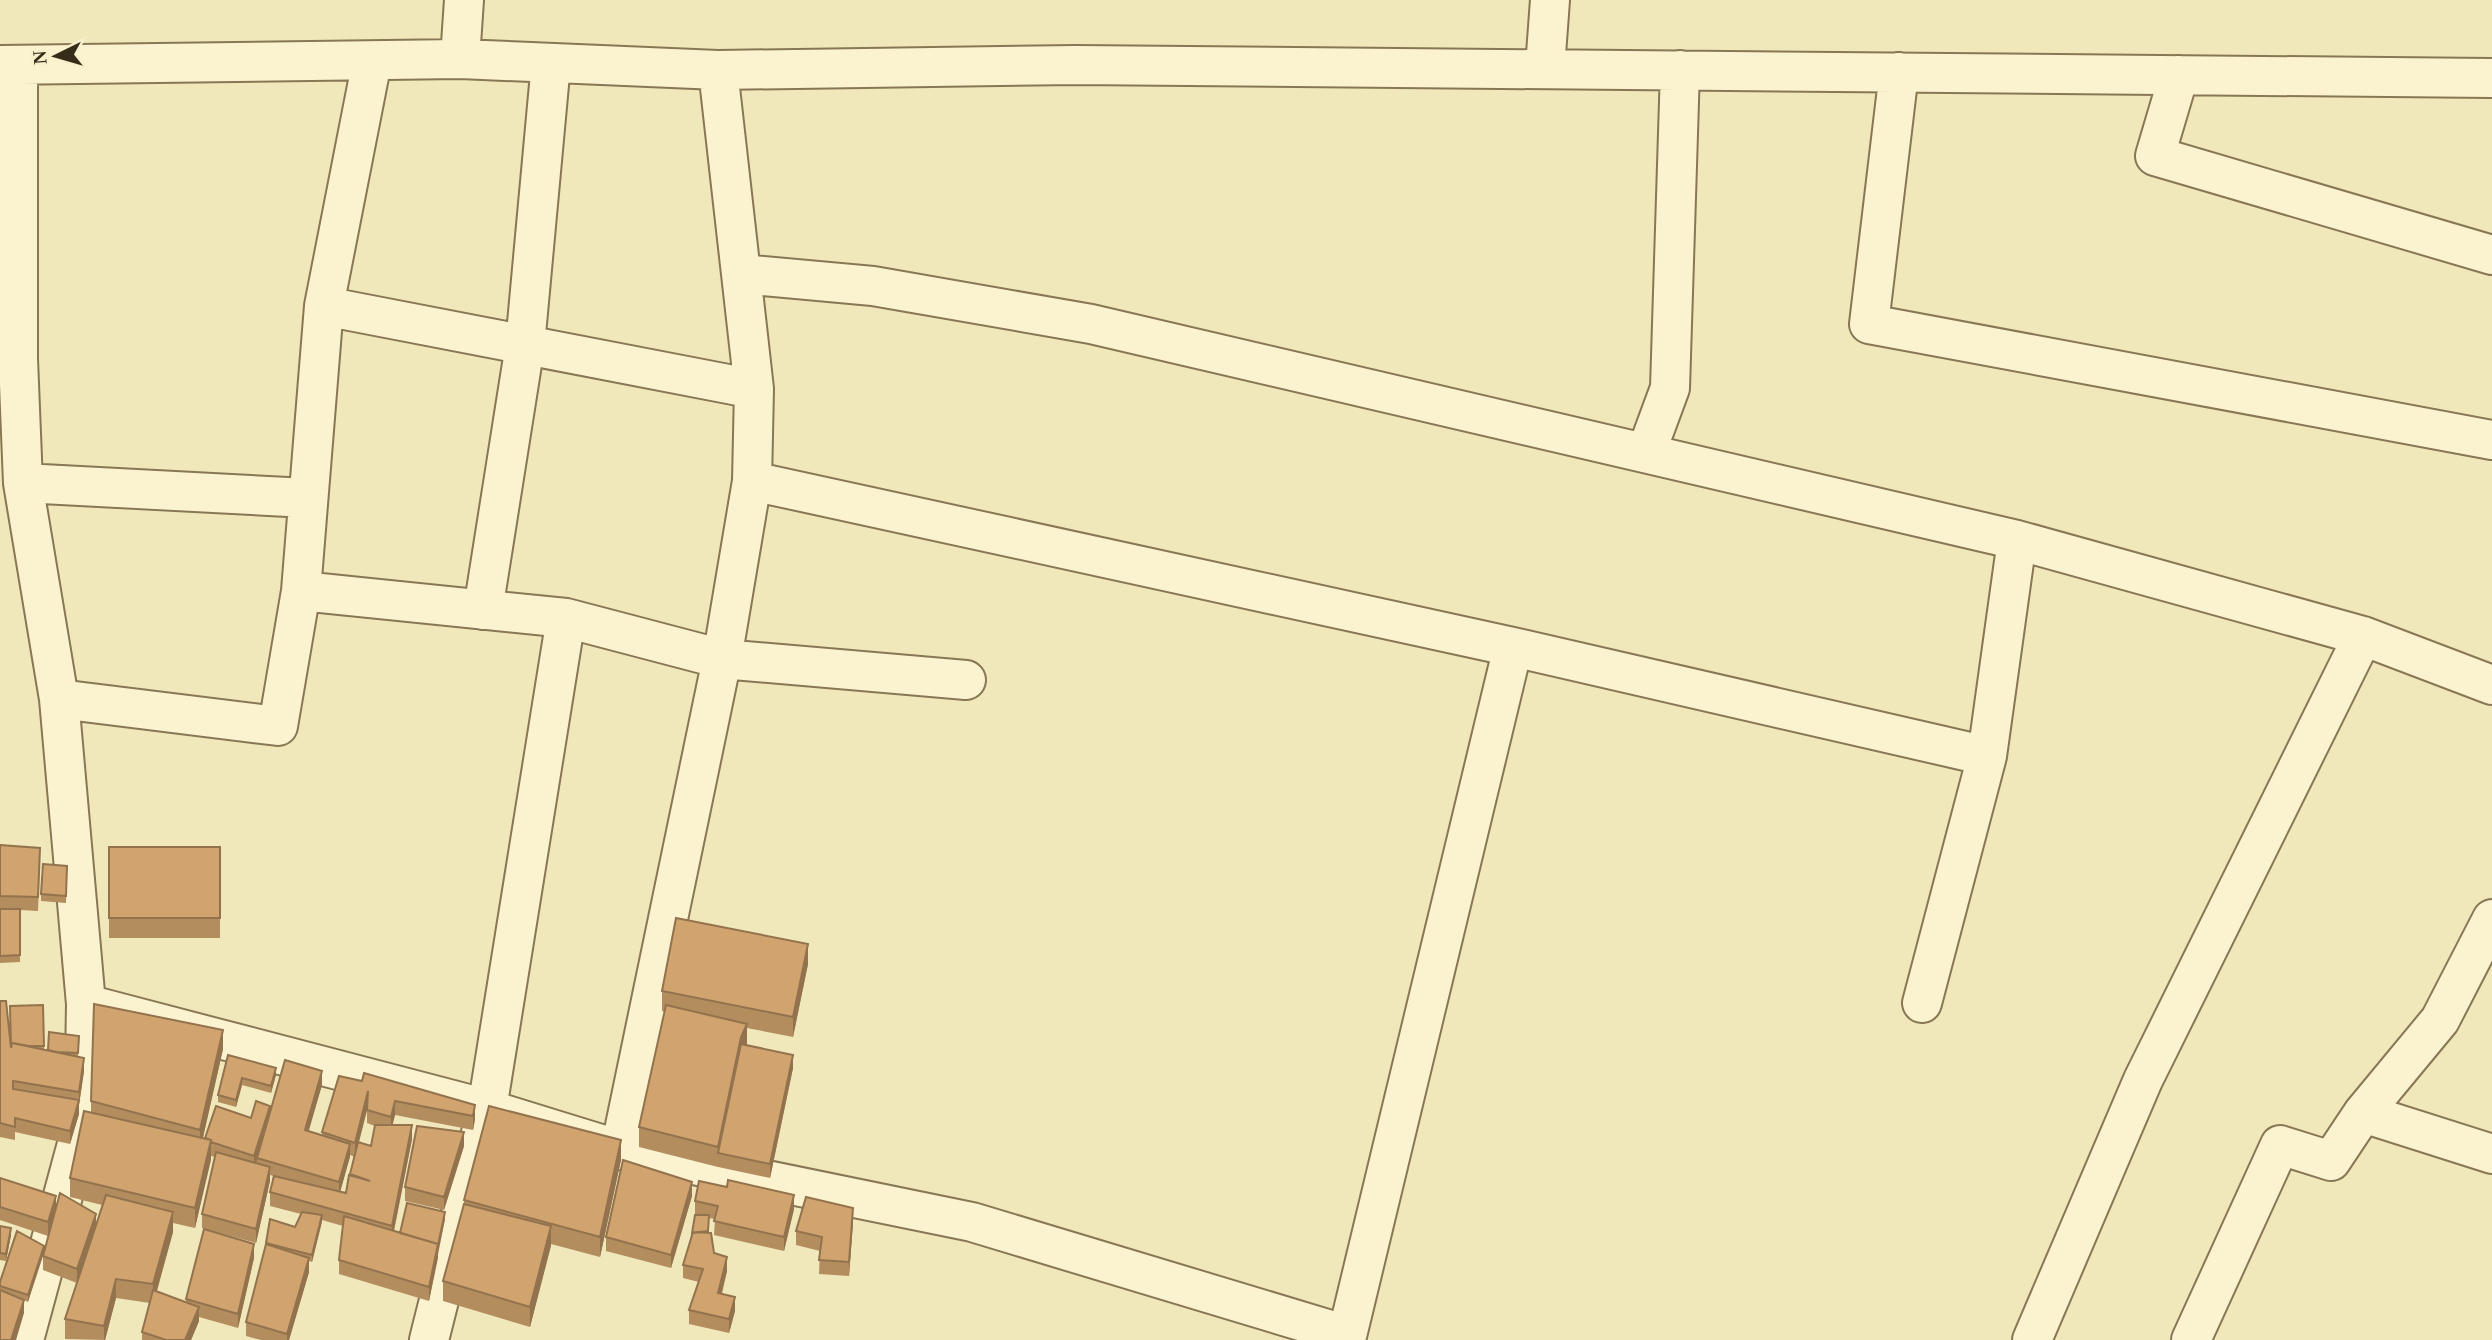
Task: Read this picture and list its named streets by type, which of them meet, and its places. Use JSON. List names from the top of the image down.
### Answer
{
  "north": "left"
}
